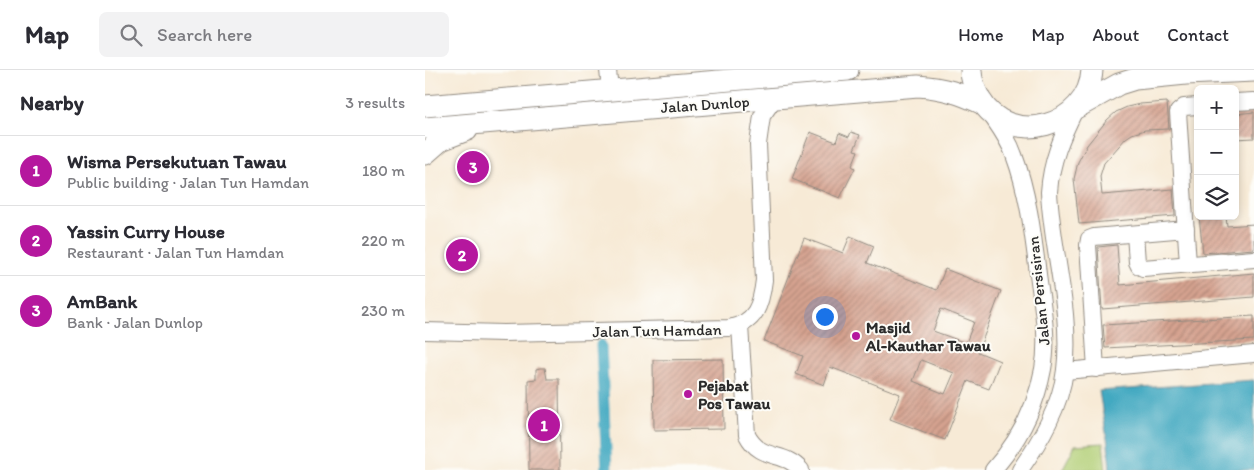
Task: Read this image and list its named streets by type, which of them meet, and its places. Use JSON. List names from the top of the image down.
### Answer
{
  "streets": {
    "main road": ["Jalan Dunlop"],
    "street": ["Jalan Persisiran", "Jalan Tun Hamdan"]
  },
  "crossings": [
    ["Jalan Dunlop", "Jalan Persisiran"],
    ["Jalan Dunlop", "Jalan Tun Hamdan"]
  ],
  "places": ["Masjid Al-Kauthar Tawau", "Pejabat Pos Tawau"],
  "page": {
    "header": "Map",
    "search": "Search here",
    "nav": [
      "Home",
      "Map",
      "About",
      "Contact"
    ],
    "heading": ["Nearby", "3 results"],
    "map_buttons": ["+", "−"],
    "list": [
      {
        "mark": "1",
        "name": "Wisma Persekutuan Tawau",
        "note": "Public building · Jalan Tun Hamdan",
        "value": "180 m"
      },
      {
        "mark": "2",
        "name": "Yassin Curry House",
        "note": "Restaurant · Jalan Tun Hamdan",
        "value": "220 m"
      },
      {
        "mark": "3",
        "name": "AmBank",
        "note": "Bank · Jalan Dunlop",
        "value": "230 m"
      }
    ],
    "pins": ["3", "2", "1"]
  }
}
